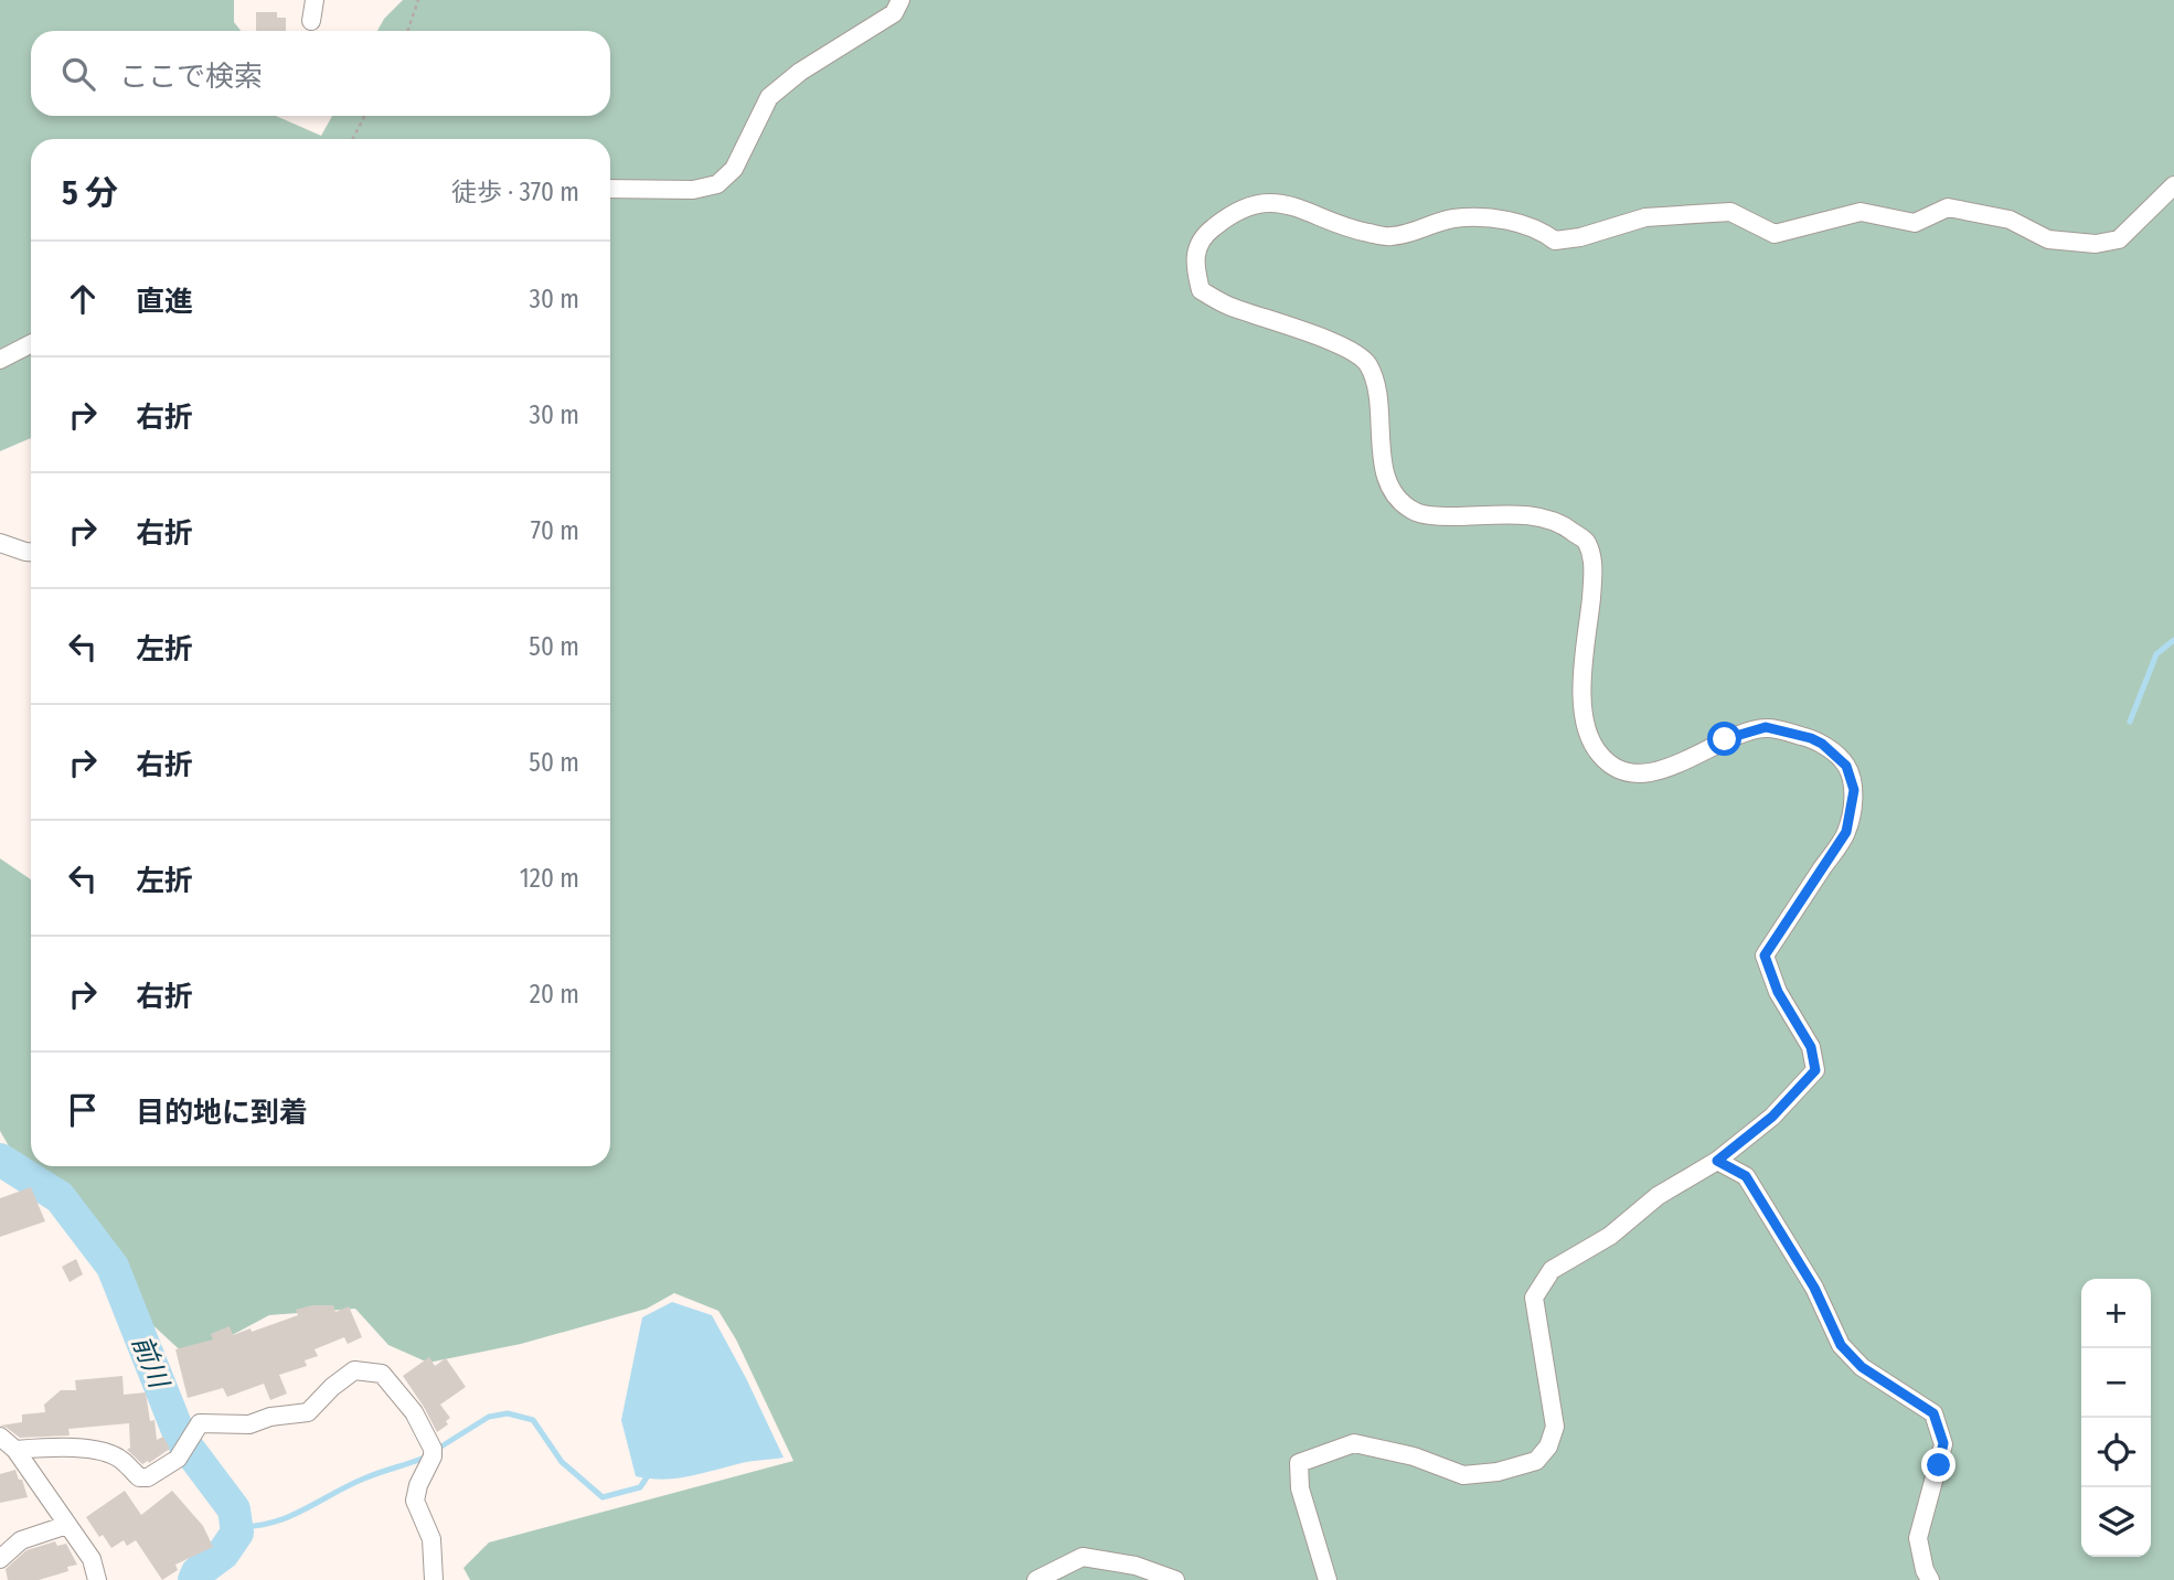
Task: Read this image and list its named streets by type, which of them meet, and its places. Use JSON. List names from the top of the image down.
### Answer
{
  "water": ["前川"],
  "page": {
    "search": "ここで検索",
    "heading": ["5 分", "徒歩 · 370 m"],
    "list": [
      ["直進", "30 m"],
      ["右折", "30 m"],
      ["右折", "70 m"],
      ["左折", "50 m"],
      ["右折", "50 m"],
      ["左折", "120 m"],
      ["右折", "20 m"],
      "目的地に到着"
    ],
    "map_buttons": ["+", "−"]
  }
}
